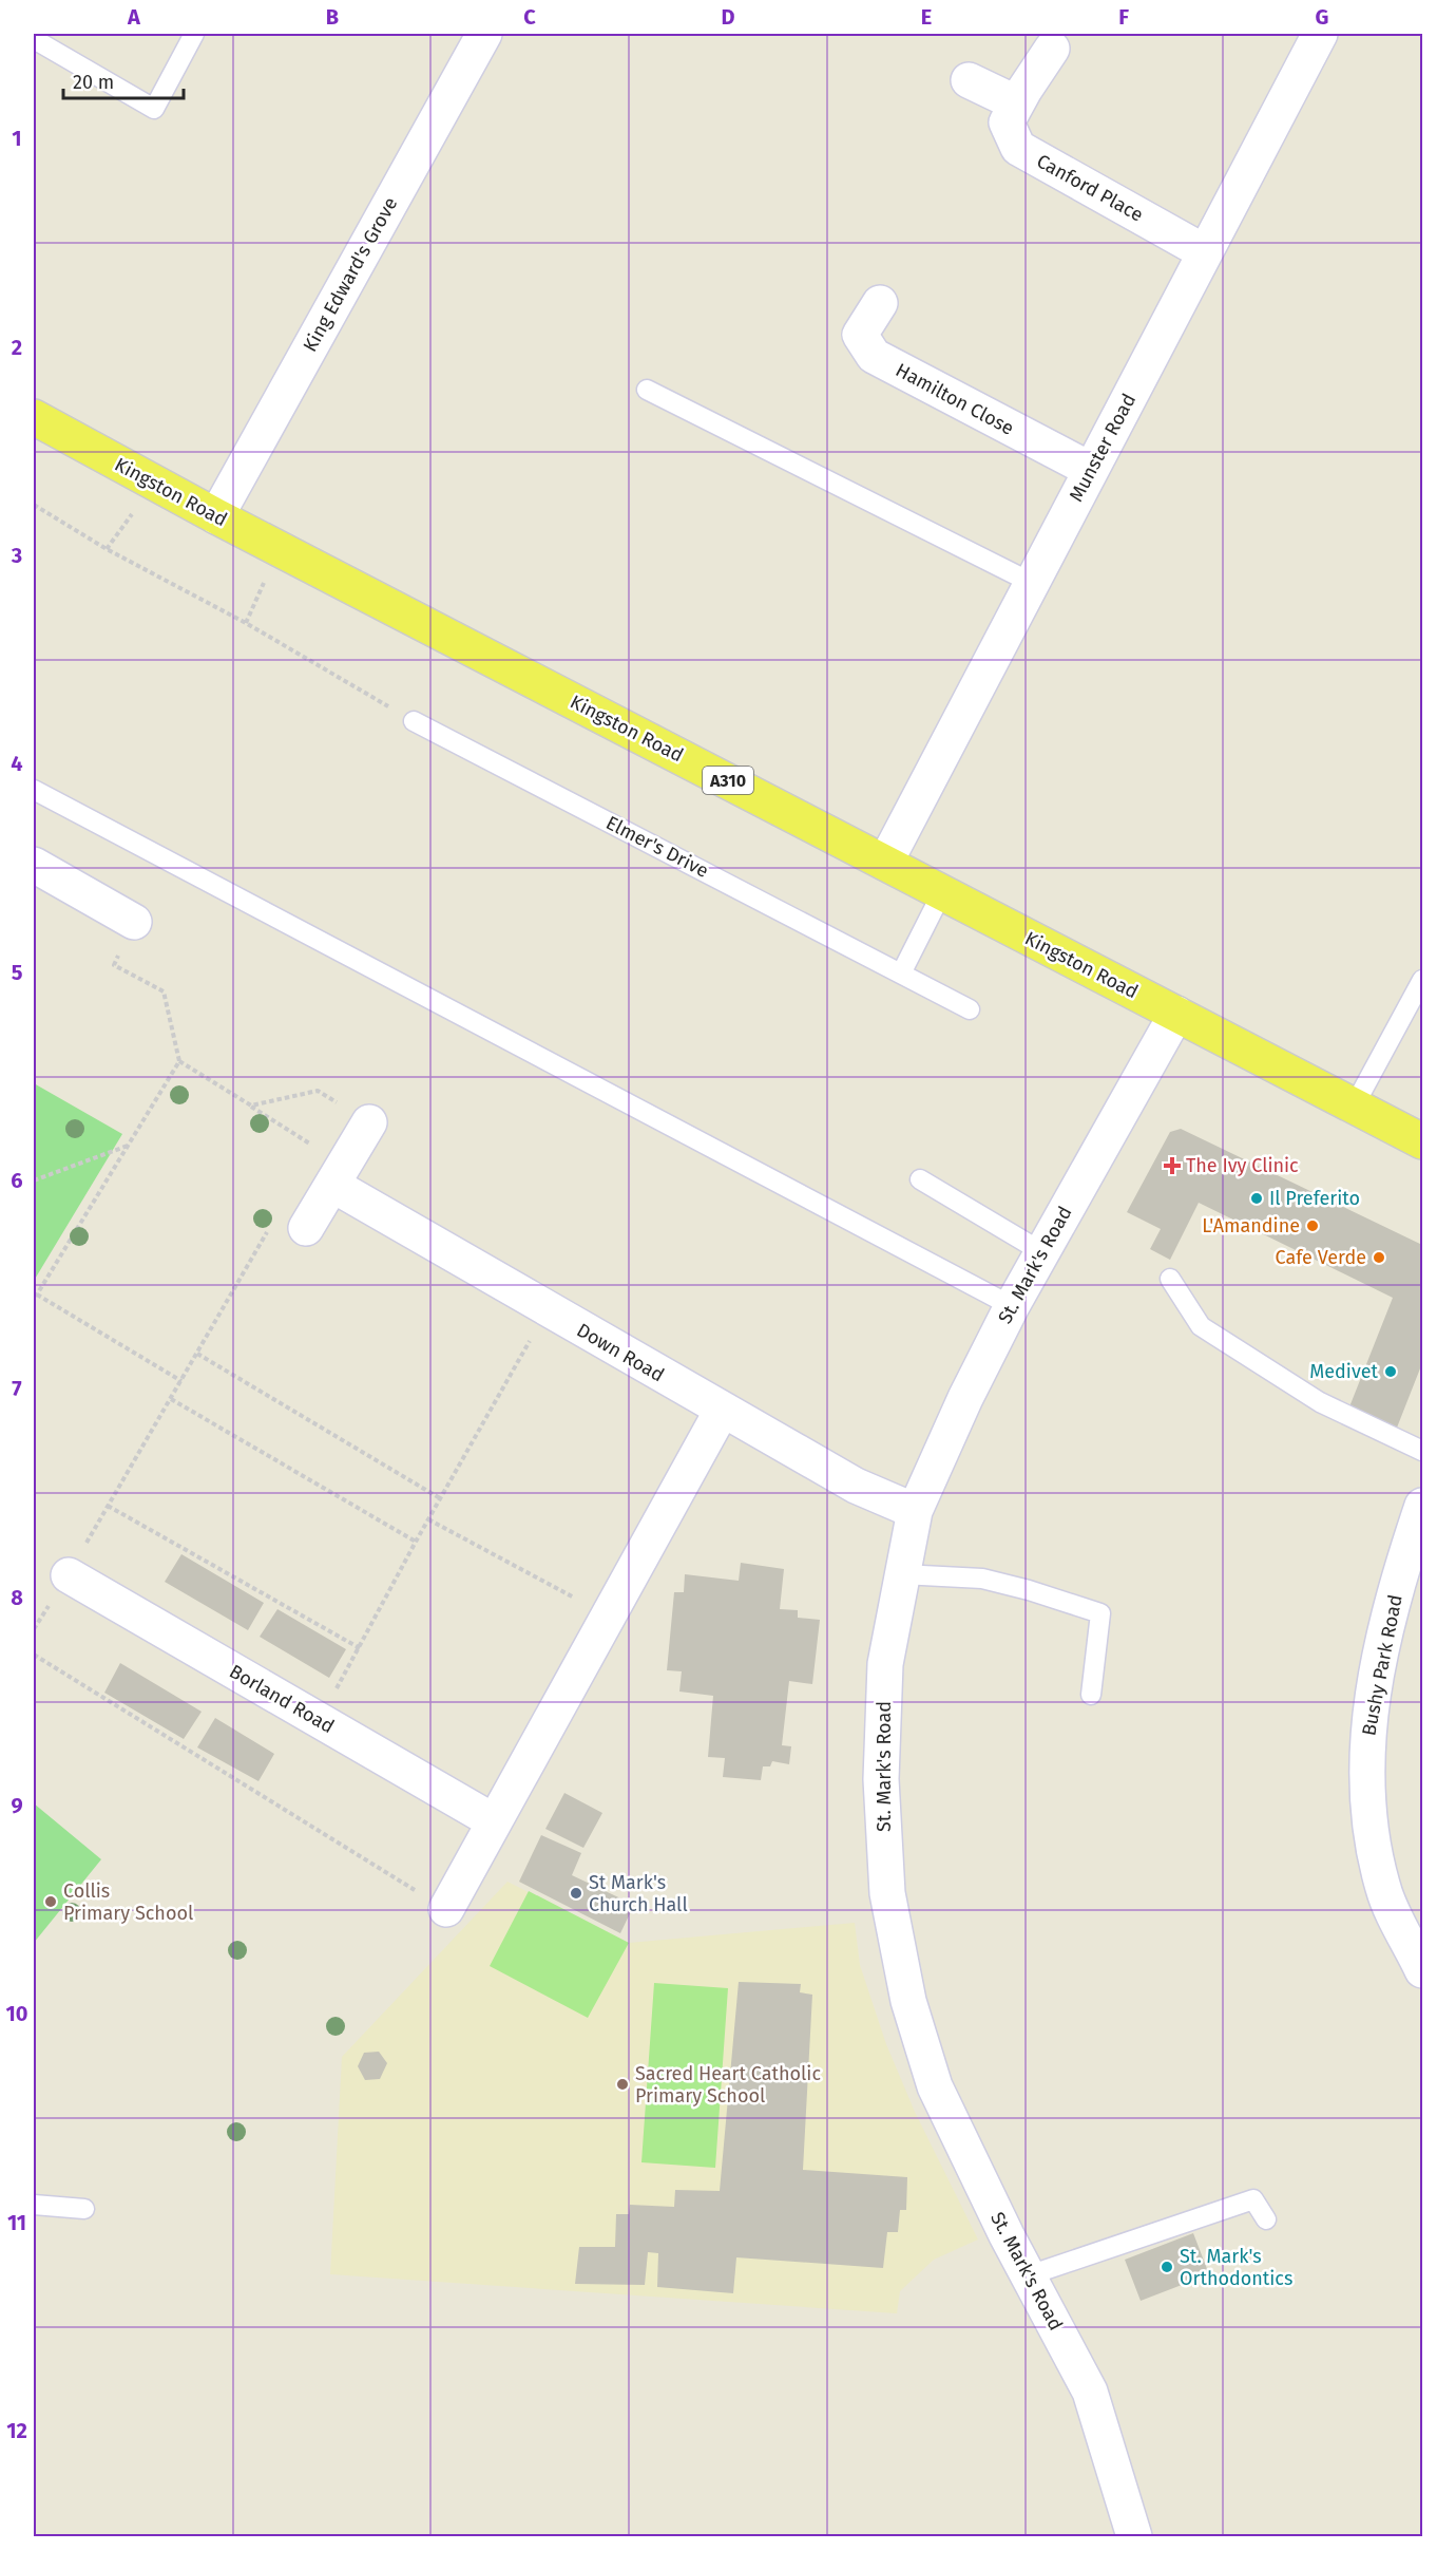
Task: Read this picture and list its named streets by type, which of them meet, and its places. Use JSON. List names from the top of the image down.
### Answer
{
  "streets": {
    "main road": ["Kingston Road", "A310"],
    "street": [
      "Canford Place",
      "King Edward's Grove",
      "Hamilton Close",
      "Munster Road",
      "St. Mark's Road",
      "Down Road",
      "Bushy Park Road",
      "Borland Road"
    ],
    "lane": ["Elmer's Drive"]
  },
  "crossings": [
    ["Canford Place", "Munster Road"],
    ["King Edward's Grove", "Kingston Road"],
    ["Hamilton Close", "Munster Road"],
    ["Munster Road", "Kingston Road"],
    ["Kingston Road", "St. Mark's Road"],
    ["St. Mark's Road", "Down Road"]
  ],
  "places": {
    "health": ["The Ivy Clinic"],
    "other": [
      "Il Preferito",
      "L'Amandine",
      "Cafe Verde",
      "Medivet",
      "St Mark's Church Hall",
      "Collis Primary School",
      "Sacred Heart Catholic Primary School",
      "St. Mark's Orthodontics"
    ]
  },
  "scale_bar": "20 m",
  "grid": {
    "columns": [
      "A",
      "B",
      "C",
      "D",
      "E",
      "F",
      "G"
    ],
    "rows": [
      "1",
      "2",
      "3",
      "4",
      "5",
      "6",
      "7",
      "8",
      "9",
      "10",
      "11",
      "12"
    ]
  }
}
